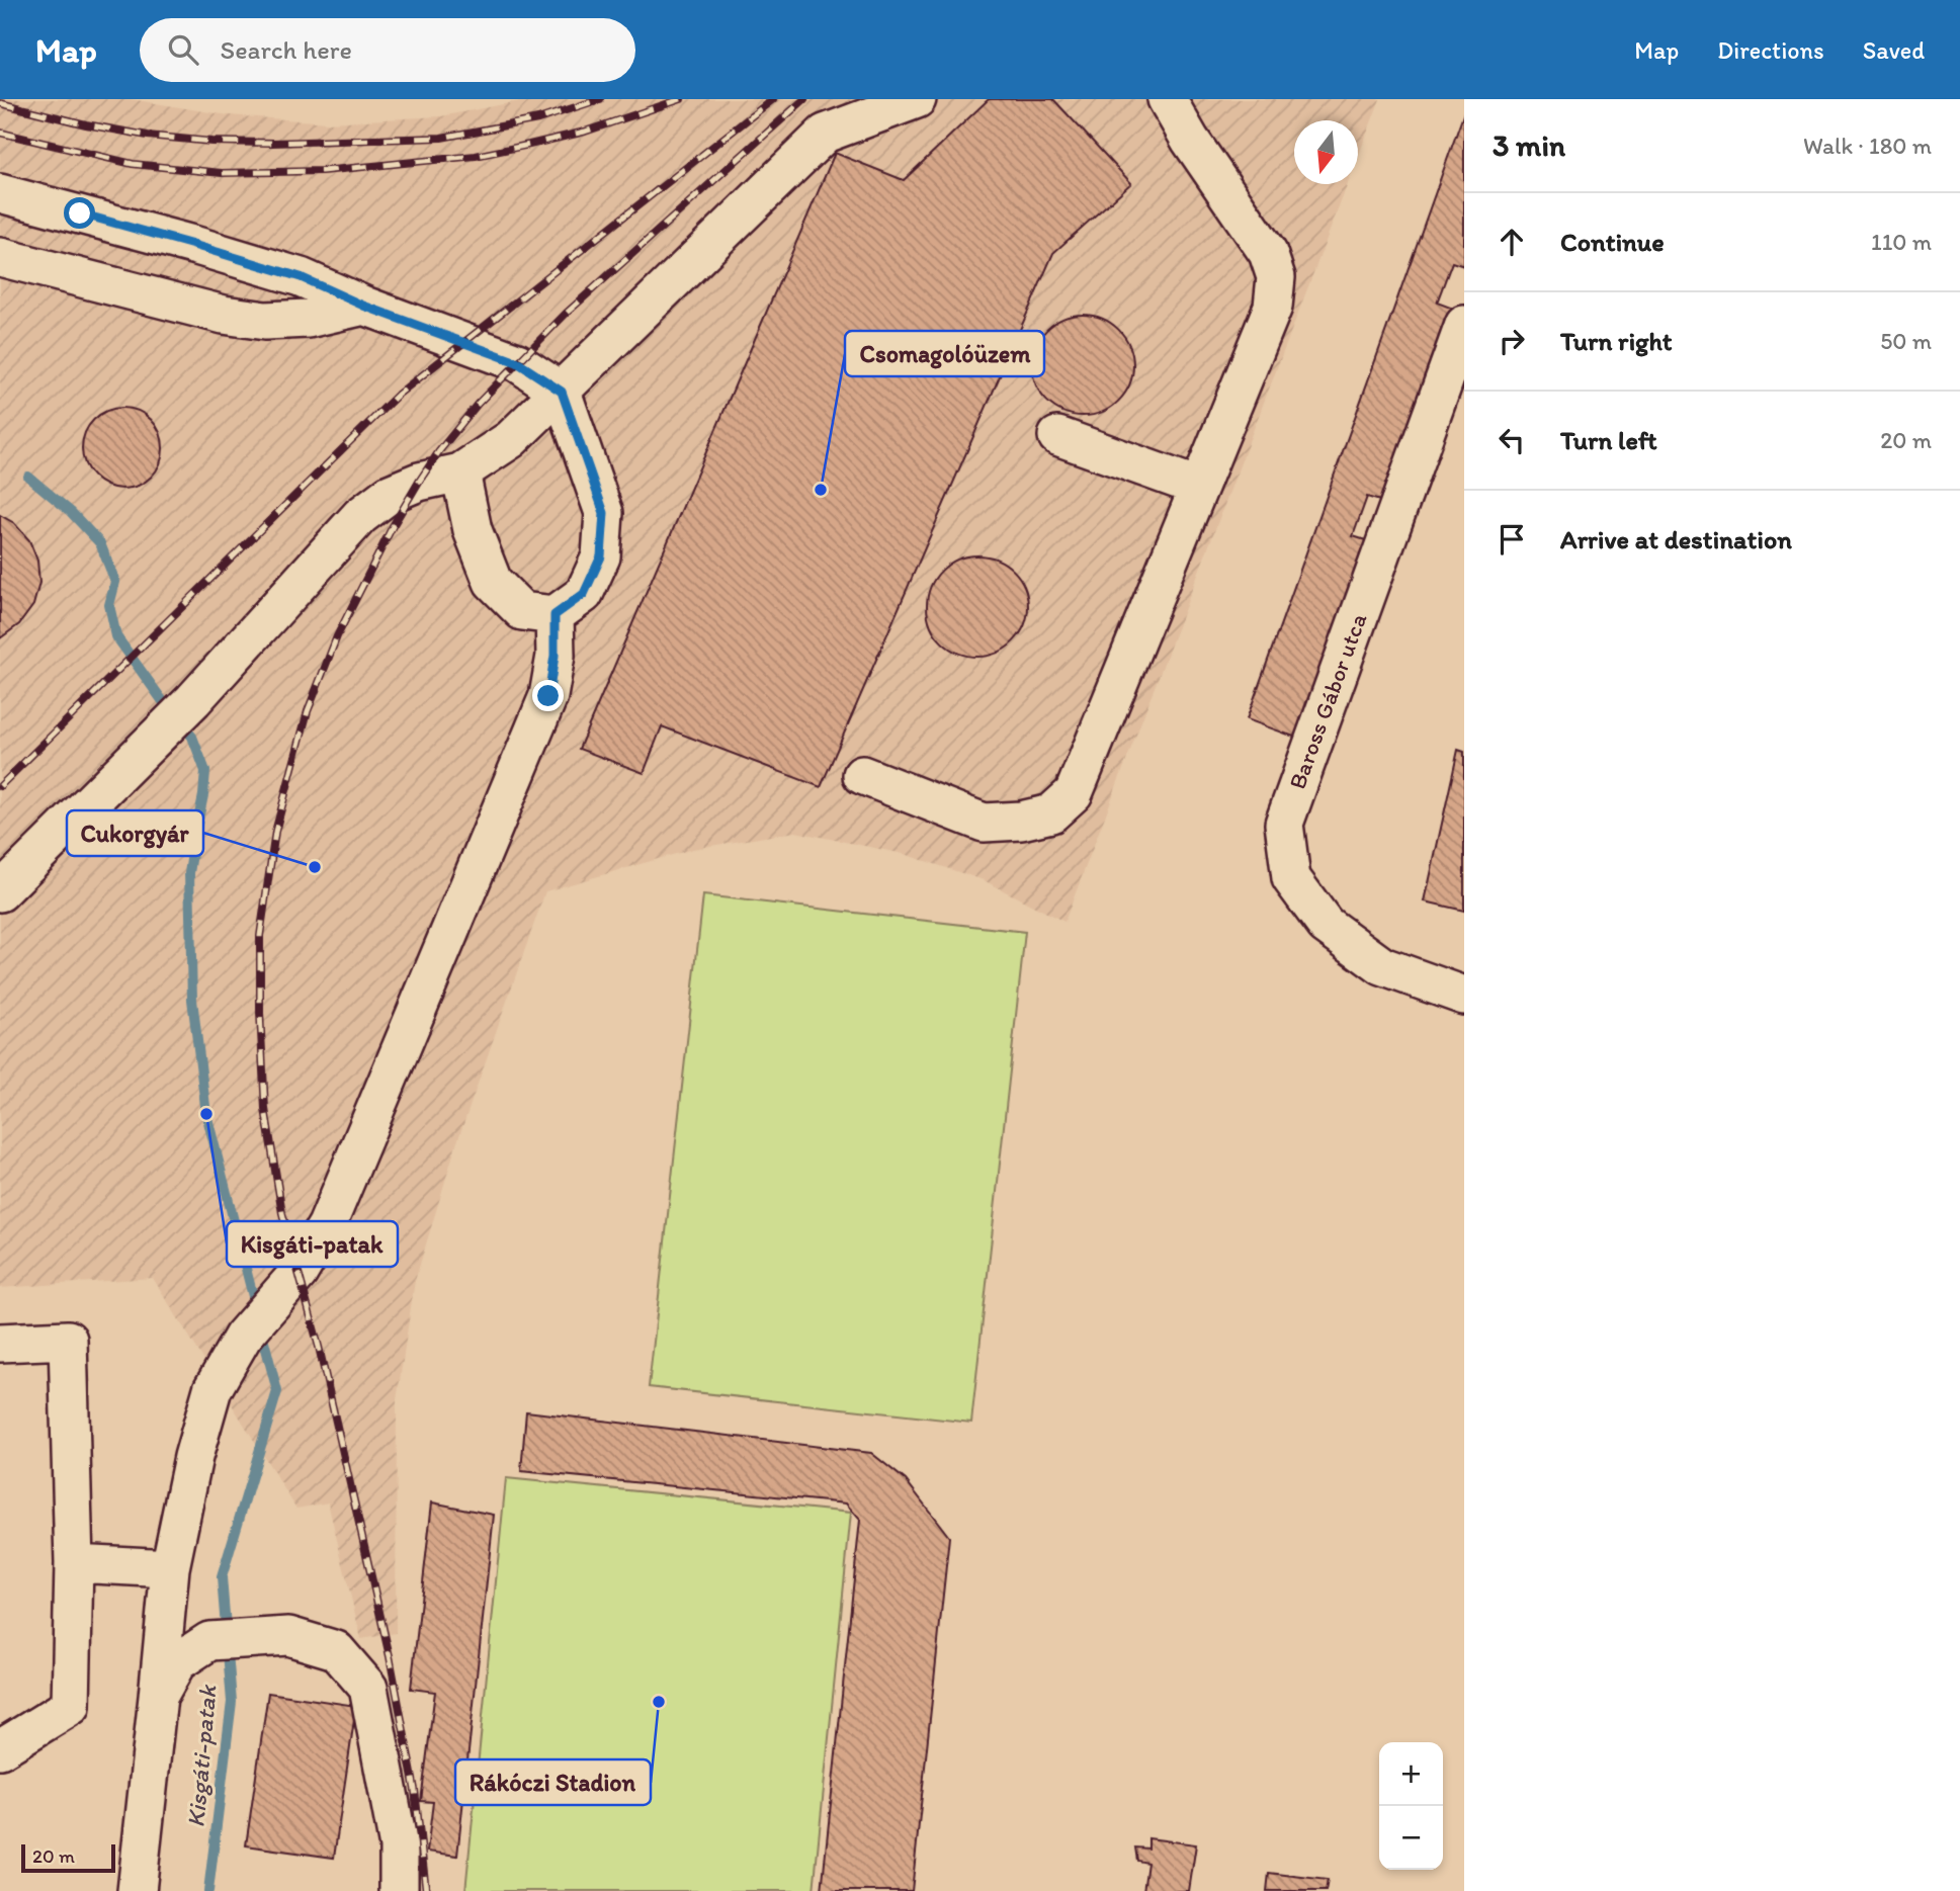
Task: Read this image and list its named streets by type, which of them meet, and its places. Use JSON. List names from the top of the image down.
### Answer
{
  "streets": {
    "lane": ["Baross Gábor utca"]
  },
  "water": ["Kisgáti-patak"],
  "places": [
    "Csomagolóüzem",
    "Cukorgyár",
    "Kisgáti-patak",
    "Rákóczi Stadion"
  ],
  "scale_bar": "20 m",
  "north": "bottom",
  "page": {
    "header": "Map",
    "search": "Search here",
    "nav": ["Map", "Directions", "Saved"],
    "heading": ["3 min", "Walk · 180 m"],
    "list": [
      ["Continue", "110 m"],
      ["Turn right", "50 m"],
      ["Turn left", "20 m"],
      "Arrive at destination"
    ],
    "map_buttons": ["+", "−"],
    "scale": "20 m"
  }
}
